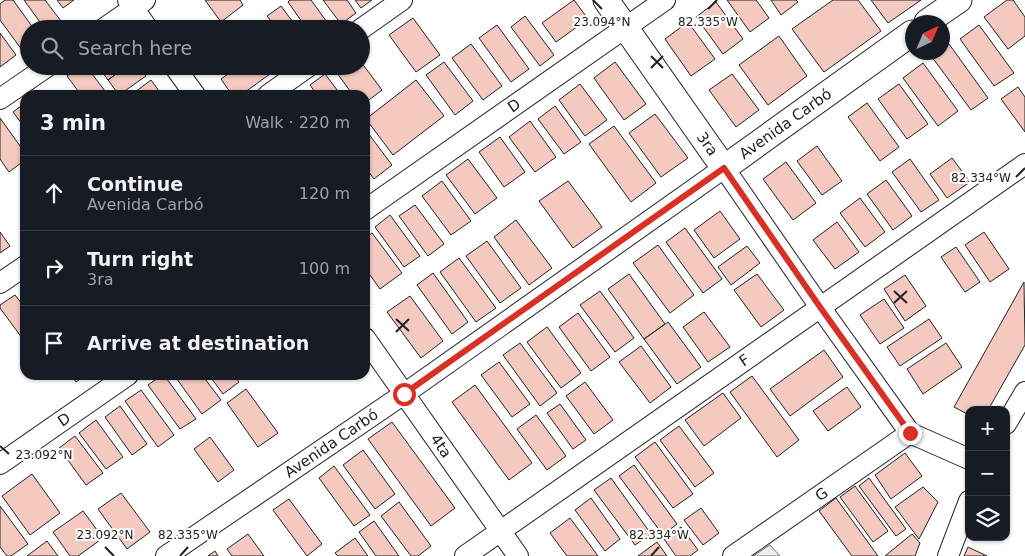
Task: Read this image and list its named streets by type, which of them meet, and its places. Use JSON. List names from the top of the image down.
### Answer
{
  "streets": {
    "street": [
      "D",
      "Avenida Carbó",
      "3ra",
      "F",
      "4ta",
      "G"
    ]
  },
  "crossings": [
    ["D", "3ra"],
    ["Avenida Carbó", "3ra"],
    ["Avenida Carbó", "4ta"],
    ["3ra", "F"],
    ["3ra", "G"],
    ["F", "4ta"]
  ],
  "north": "top right",
  "page": {
    "search": "Search here",
    "heading": ["3 min", "Walk · 220 m"],
    "list": [
      ["Continue", "Avenida Carbó", "120 m"],
      ["Turn right", "3ra", "100 m"],
      "Arrive at destination"
    ],
    "map_buttons": ["+", "−"]
  },
  "coordinates": [
    "23.094°N",
    "82.335°W",
    "82.334°W",
    "23.092°N"
  ]
}
